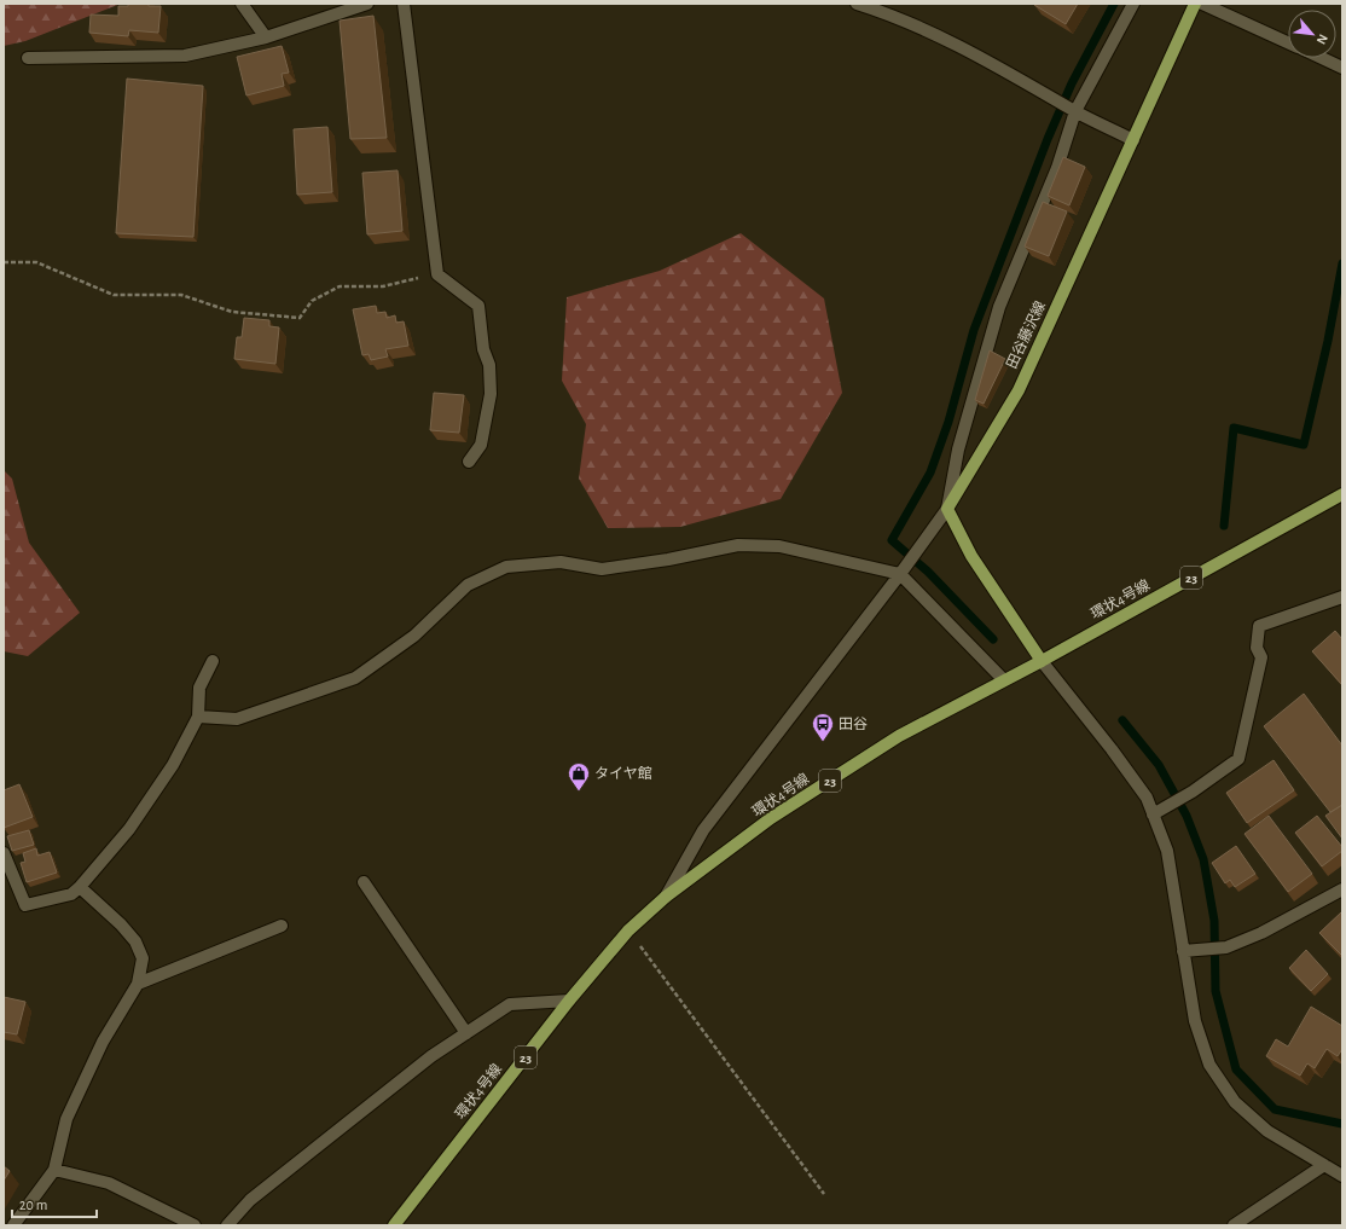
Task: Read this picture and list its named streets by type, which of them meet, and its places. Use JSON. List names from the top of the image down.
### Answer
{
  "streets": {
    "main road": ["田谷藤沢線", "23", "環状4号線"]
  },
  "places": {
    "bus stop": ["田谷"],
    "shop": ["タイヤ館"]
  },
  "scale_bar": "20 m",
  "north": "bottom right"
}
